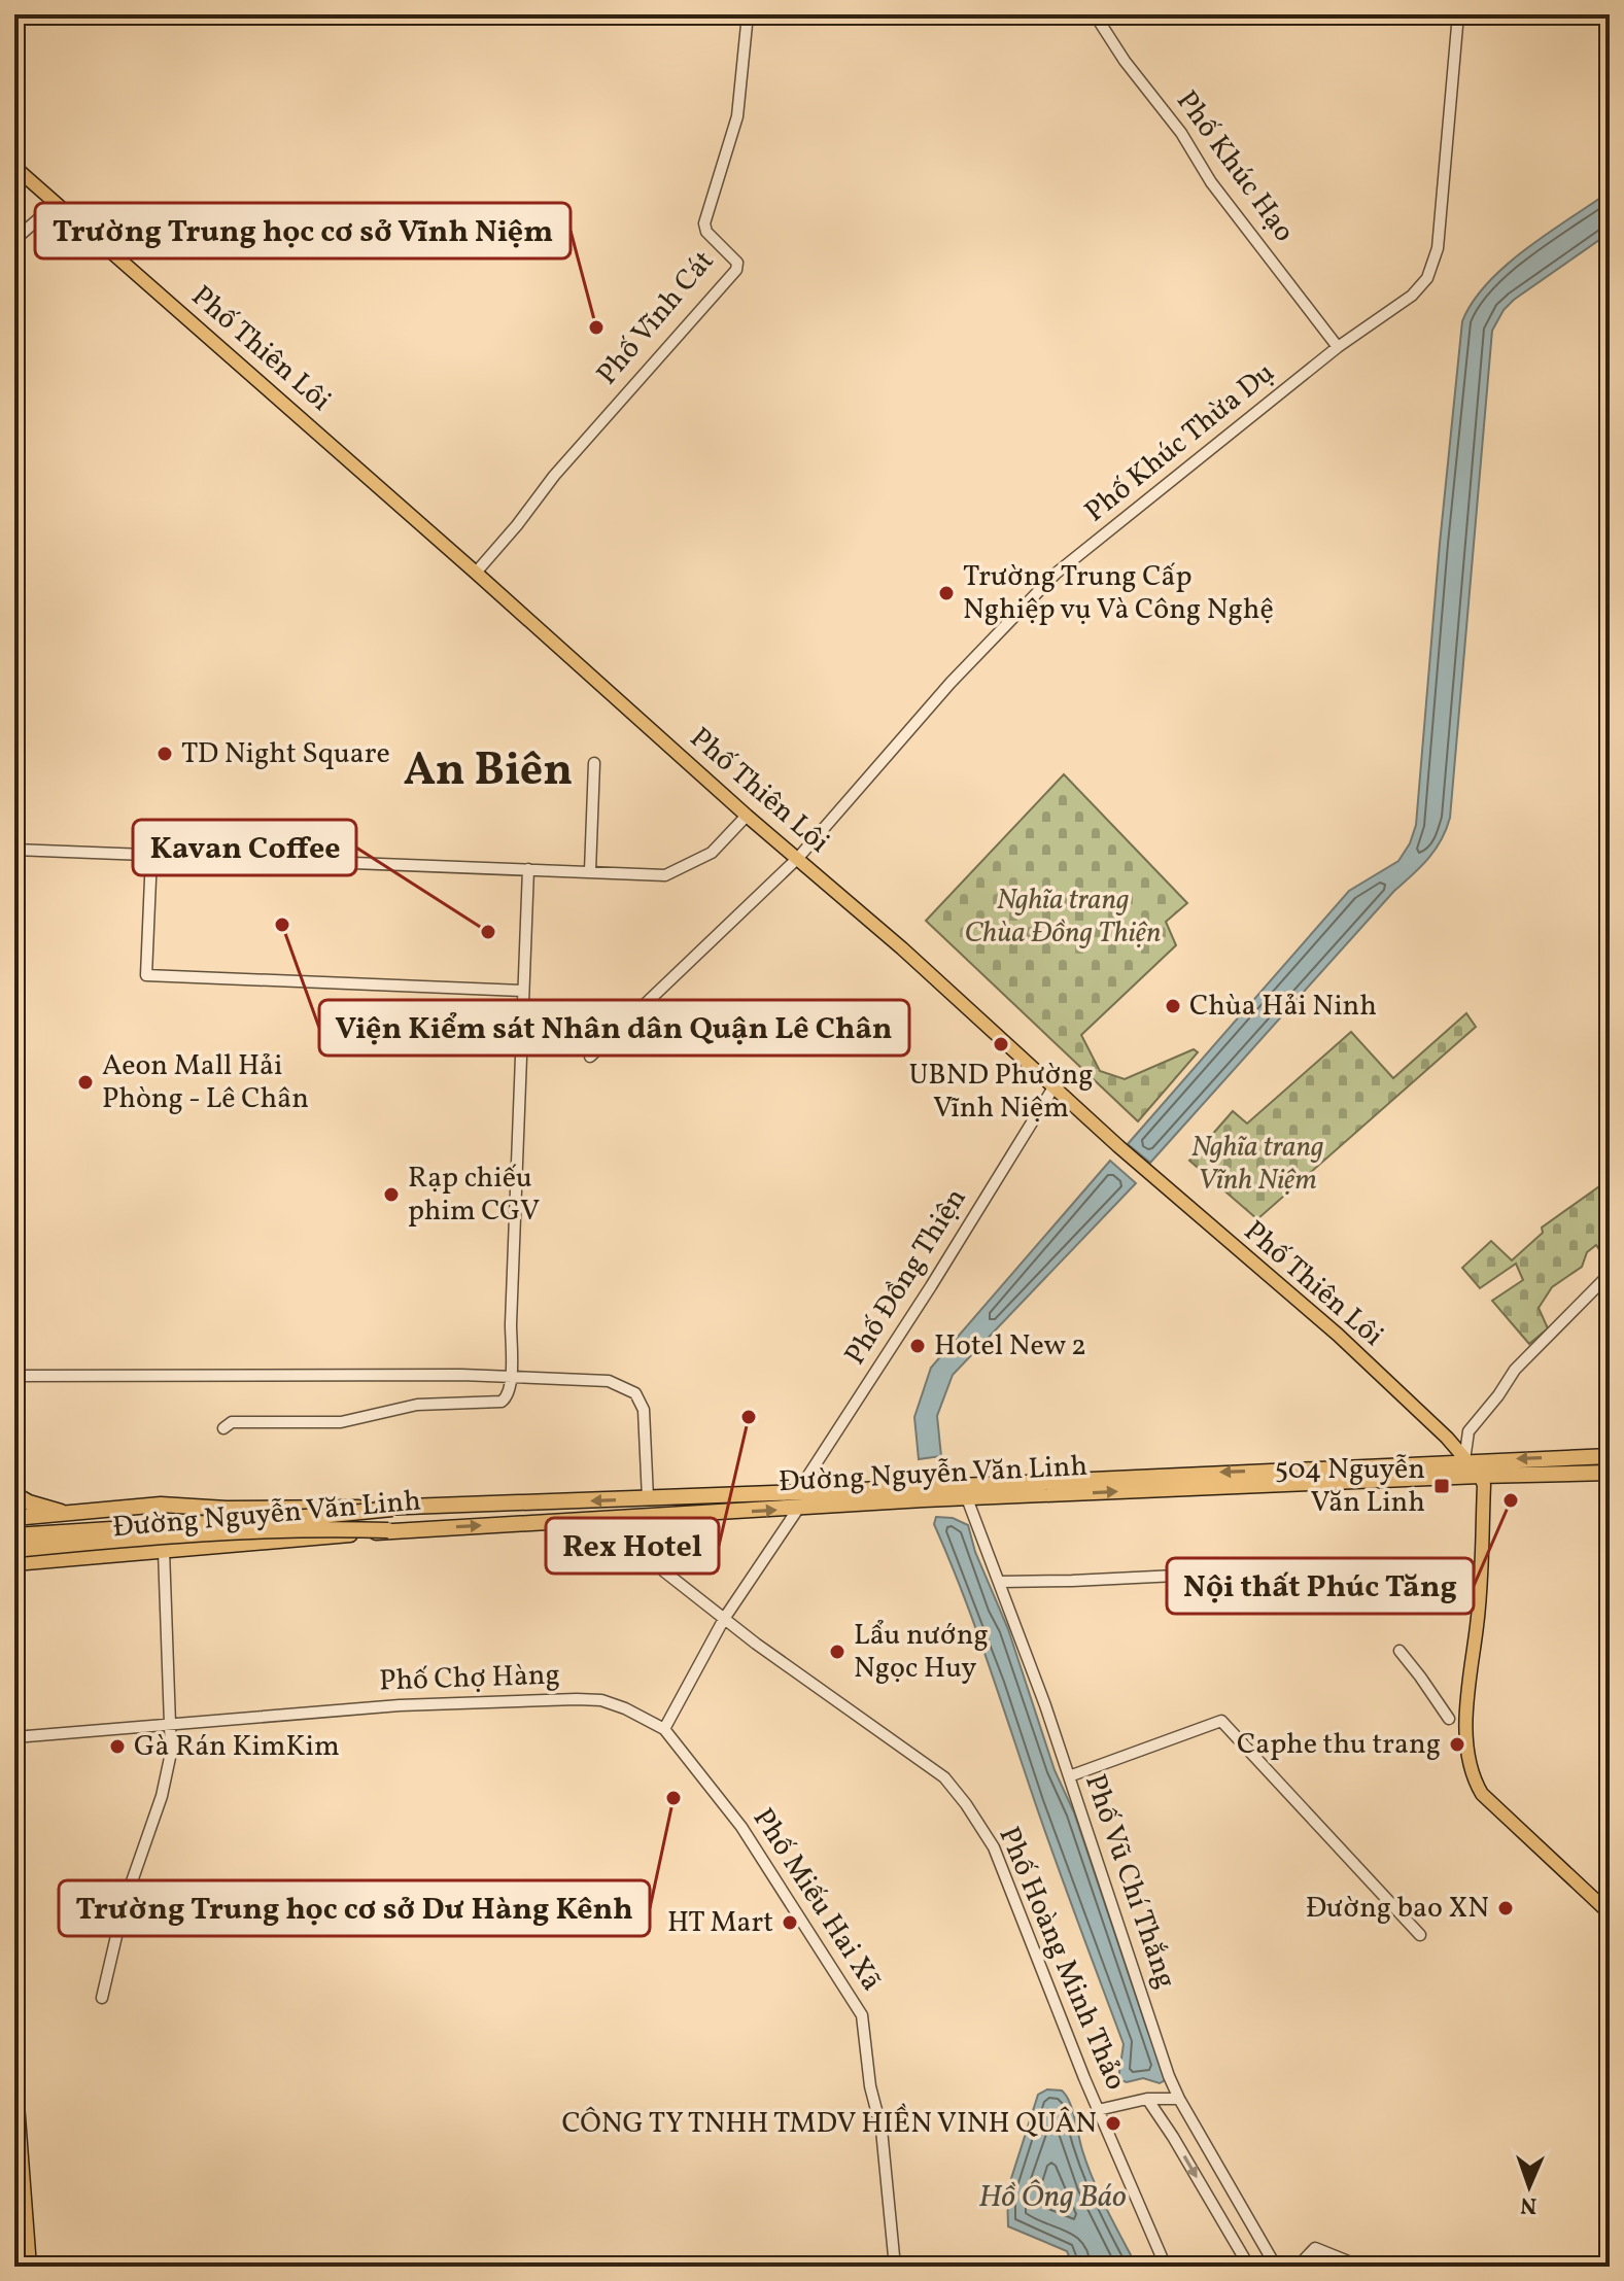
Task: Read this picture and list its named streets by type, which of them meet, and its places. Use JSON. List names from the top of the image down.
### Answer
{
  "streets": {
    "highway": ["Đường Nguyễn Văn Linh"],
    "main road": ["Phố Thiên Lôi"],
    "street": [
      "Phố Khúc Hạo",
      "Phố Vĩnh Cát",
      "Phố Khúc Thừa Dụ",
      "Phố Đồng Thiện",
      "Phố Chợ Hàng",
      "Phố Vũ Chí Thắng",
      "Phố Miếu Hai Xã",
      "Phố Hoàng Minh Thảo"
    ]
  },
  "crossings": [
    ["Phố Khúc Hạo", "Phố Khúc Thừa Dụ"],
    ["Phố Vĩnh Cát", "Phố Thiên Lôi"],
    ["Phố Thiên Lôi", "Phố Khúc Thừa Dụ"],
    ["Phố Thiên Lôi", "Phố Đồng Thiện"],
    ["Phố Thiên Lôi", "Đường Nguyễn Văn Linh"],
    ["Phố Đồng Thiện", "Đường Nguyễn Văn Linh"],
    ["Đường Nguyễn Văn Linh", "Phố Vũ Chí Thắng"],
    ["Đường Nguyễn Văn Linh", "Phố Hoàng Minh Thảo"],
    ["Phố Chợ Hàng", "Phố Miếu Hai Xã"]
  ],
  "districts": ["An Biên"],
  "water": ["Hồ Ông Báo"],
  "parks": ["Nghĩa trang Chùa Đồng Thiện", "Nghĩa trang Vĩnh Niệm"],
  "places": {
    "other": [
      "Trường Trung học cơ sở Vĩnh Niệm",
      "Trường Trung Cấp Nghiệp vụ Và Công Nghệ",
      "TD Night Square",
      "Viện Kiểm sát Nhân dân Quận Lê Chân",
      "Kavan Coffee",
      "Chùa Hải Ninh",
      "UBND Phường Vĩnh Niệm",
      "Aeon Mall Hải Phòng - Lê Chân",
      "Rạp chiếu phim CGV",
      "Hotel New 2",
      "Rex Hotel",
      "Nội thất Phúc Tăng",
      "Lẩu nướng Ngọc Huy",
      "Caphe thu trang",
      "Gà Rán KimKim",
      "Trường Trung học cơ sở Dư Hàng Kênh",
      "Đường bao XN",
      "HT Mart",
      "CÔNG TY TNHH TMDV HIỀN VINH QUÂN"
    ],
    "transit": ["504 Nguyễn Văn Linh"]
  },
  "north": "bottom"
}
